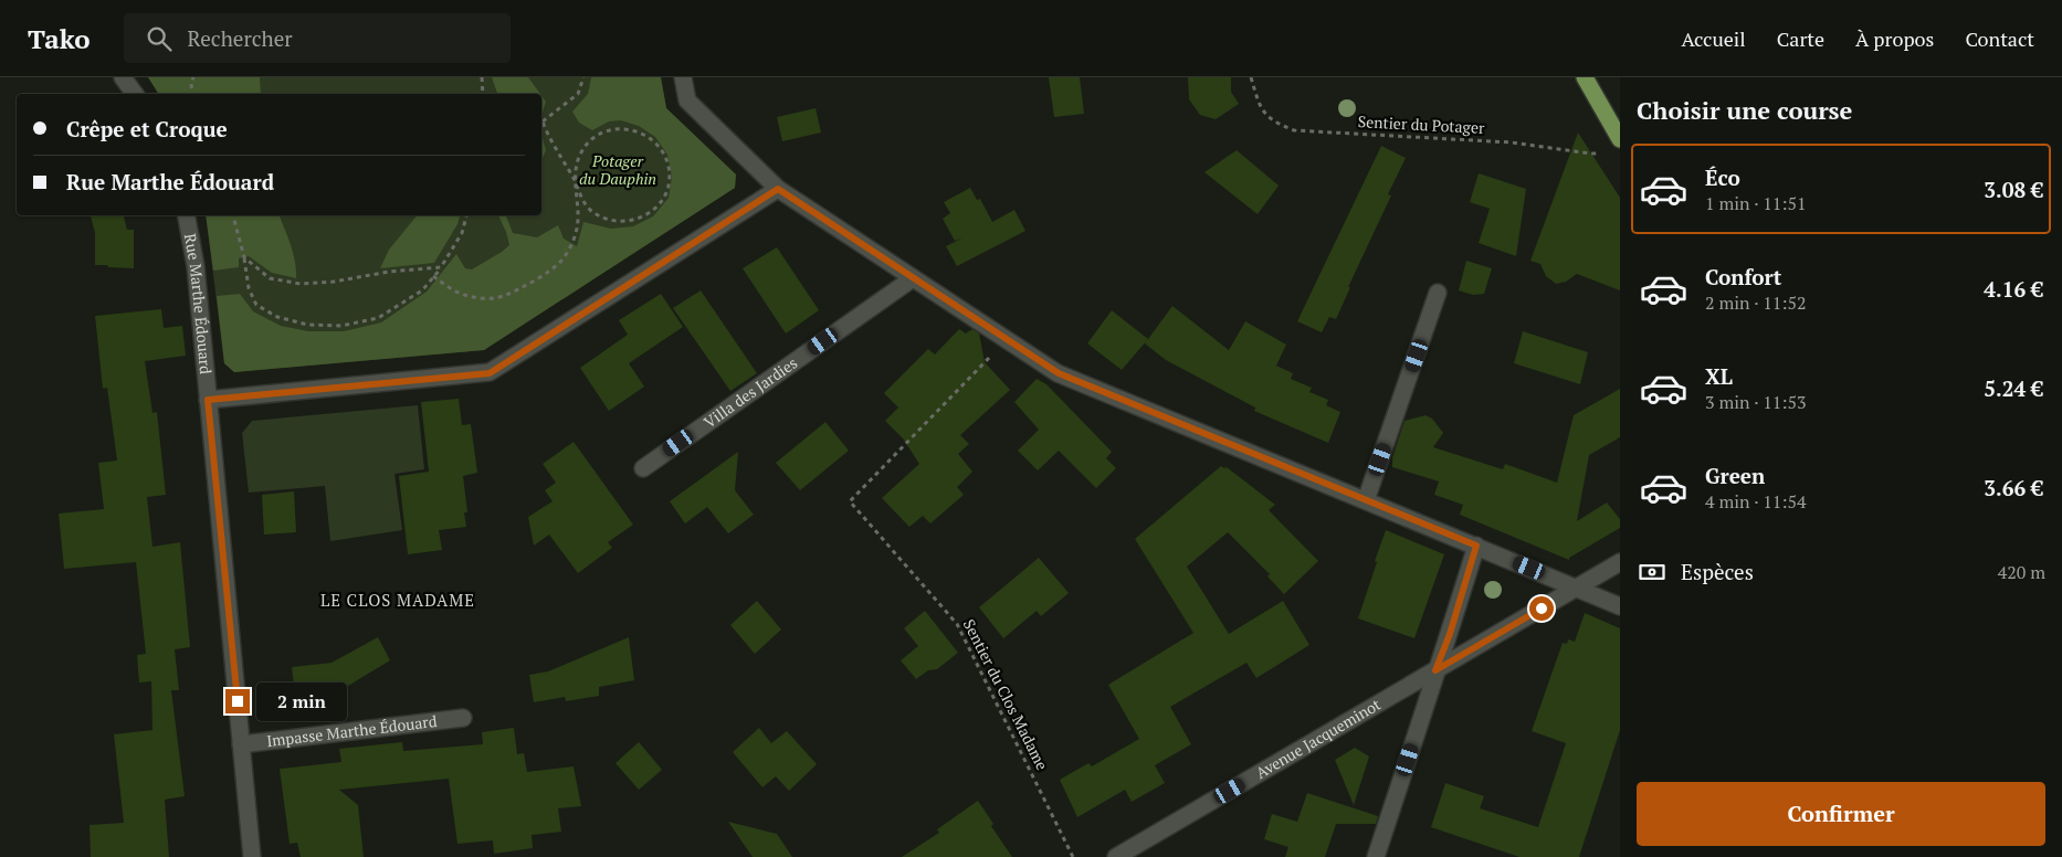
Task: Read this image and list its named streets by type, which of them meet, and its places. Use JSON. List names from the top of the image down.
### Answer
{
  "streets": {
    "street": [
      "Rue Marthe Édouard",
      "Villa des Jardies",
      "Impasse Marthe Édouard",
      "Avenue Jacqueminot"
    ],
    "path": ["Sentier du Potager", "Sentier du Clos Madame"]
  },
  "crossings": [
    ["Rue Marthe Édouard", "Impasse Marthe Édouard"]
  ],
  "districts": ["LE CLOS MADAME"],
  "parks": ["Potager du Dauphin"],
  "page": {
    "header": "Tako",
    "search": "Rechercher",
    "nav": [
      "Accueil",
      "Carte",
      "À propos",
      "Contact"
    ],
    "heading": "Choisir une course",
    "banner": ["Crêpe et Croque", "Rue Marthe Édouard"],
    "list": [
      {
        "name": "Éco",
        "note": "1 min · 11:51",
        "value": "3.08 €"
      },
      {
        "name": "Confort",
        "note": "2 min · 11:52",
        "value": "4.16 €"
      },
      {
        "name": "XL",
        "note": "3 min · 11:53",
        "value": "5.24 €"
      },
      {
        "name": "Green",
        "note": "4 min · 11:54",
        "value": "3.66 €"
      }
    ],
    "pay": ["Espèces", "420 m"],
    "bubble": "2 min",
    "buttons": "Confirmer"
  }
}
